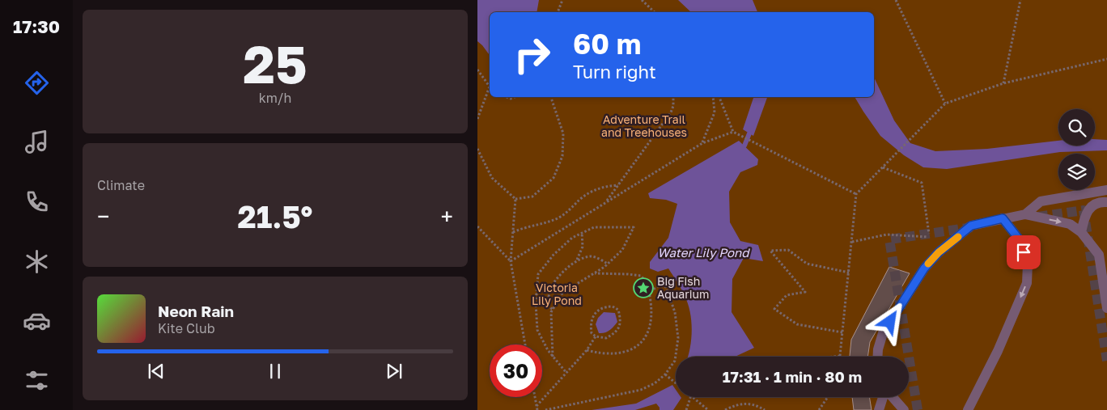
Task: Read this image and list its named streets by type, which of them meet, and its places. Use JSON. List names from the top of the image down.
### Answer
{
  "water": ["Water Lily Pond"],
  "parks": ["Adventure Trail and Treehouses", "Victoria Lily Pond"],
  "places": {
    "place": ["Big Fish Aquarium"]
  },
  "page": {
    "tabs": "17:30",
    "tile": [
      ["25", "km/h"],
      "Climate"
    ],
    "turn": ["60 m", "Turn right"],
    "heat": ["−", "21.5°", "+"],
    "song": ["Neon Rain", "Kite Club"],
    "limit": "30",
    "trip": "17:31 · 1 min · 80 m"
  }
}
